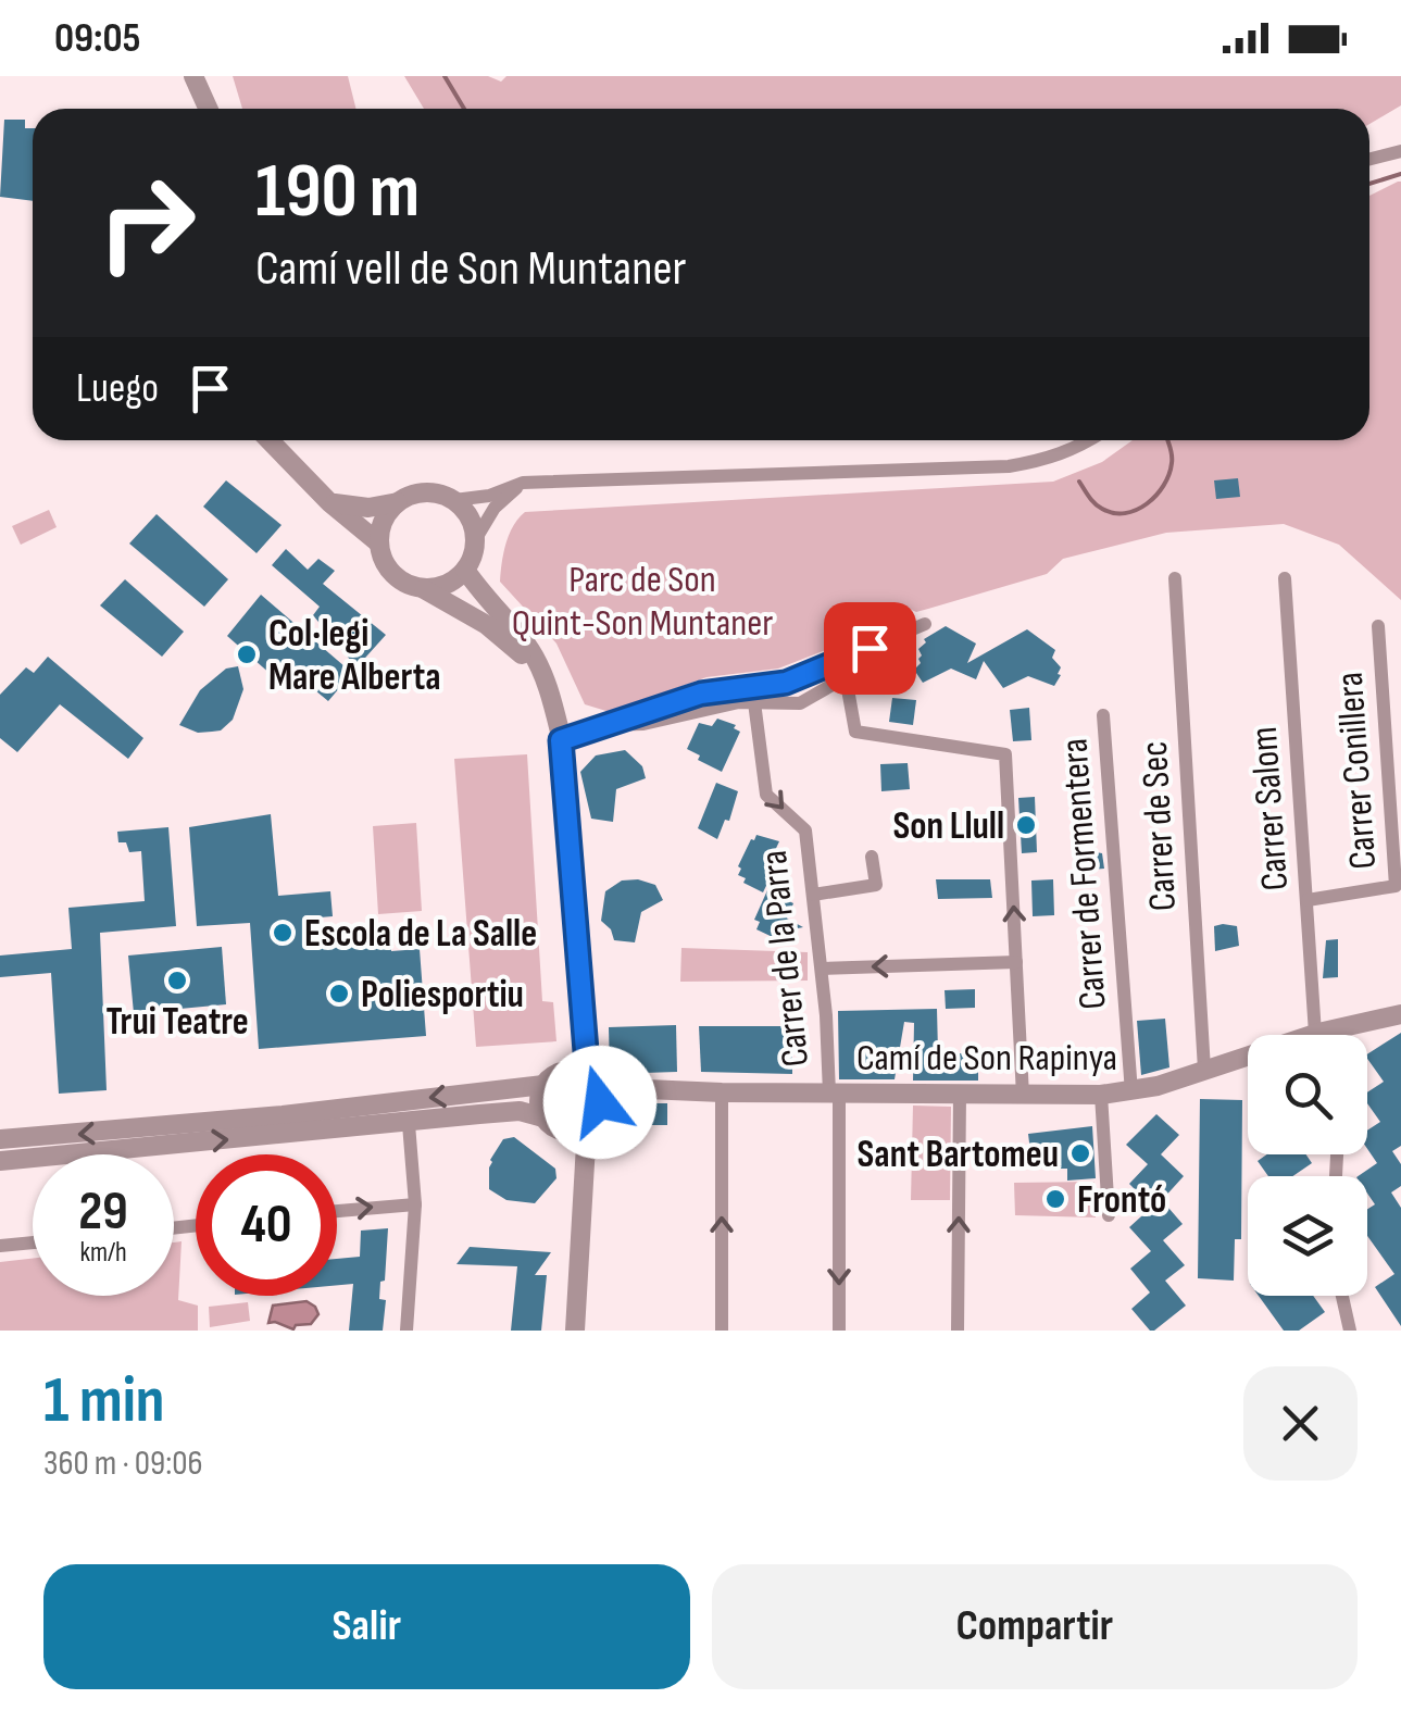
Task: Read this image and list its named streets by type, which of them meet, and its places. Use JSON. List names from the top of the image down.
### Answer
{
  "streets": {
    "street": [
      "Carrer Conillera",
      "Carrer Salom",
      "Carrer de Sec",
      "Carrer de Formentera",
      "Carrer de la Parra",
      "Camí de Son Rapinya"
    ]
  },
  "crossings": [
    ["Carrer Conillera", "Carrer Salom"],
    ["Carrer Salom", "Camí de Son Rapinya"],
    ["Carrer de Sec", "Camí de Son Rapinya"],
    ["Carrer de Formentera", "Camí de Son Rapinya"],
    ["Carrer de la Parra", "Camí de Son Rapinya"]
  ],
  "parks": ["Parc de Son Quint-Son Muntaner"],
  "places": [
    "Col·legi Mare Alberta",
    "Son Llull",
    "Escola de La Salle",
    "Trui Teatre",
    "Poliesportiu",
    "Sant Bartomeu",
    "Frontó"
  ],
  "page": {
    "status": "09:05",
    "turn": ["190 m", "Camí vell de Son Muntaner"],
    "then": "Luego",
    "speed": "29 km/h",
    "limit": "40",
    "heading": ["1 min", "360 m · 09:06"],
    "buttons": ["Salir", "Compartir"]
  }
}
